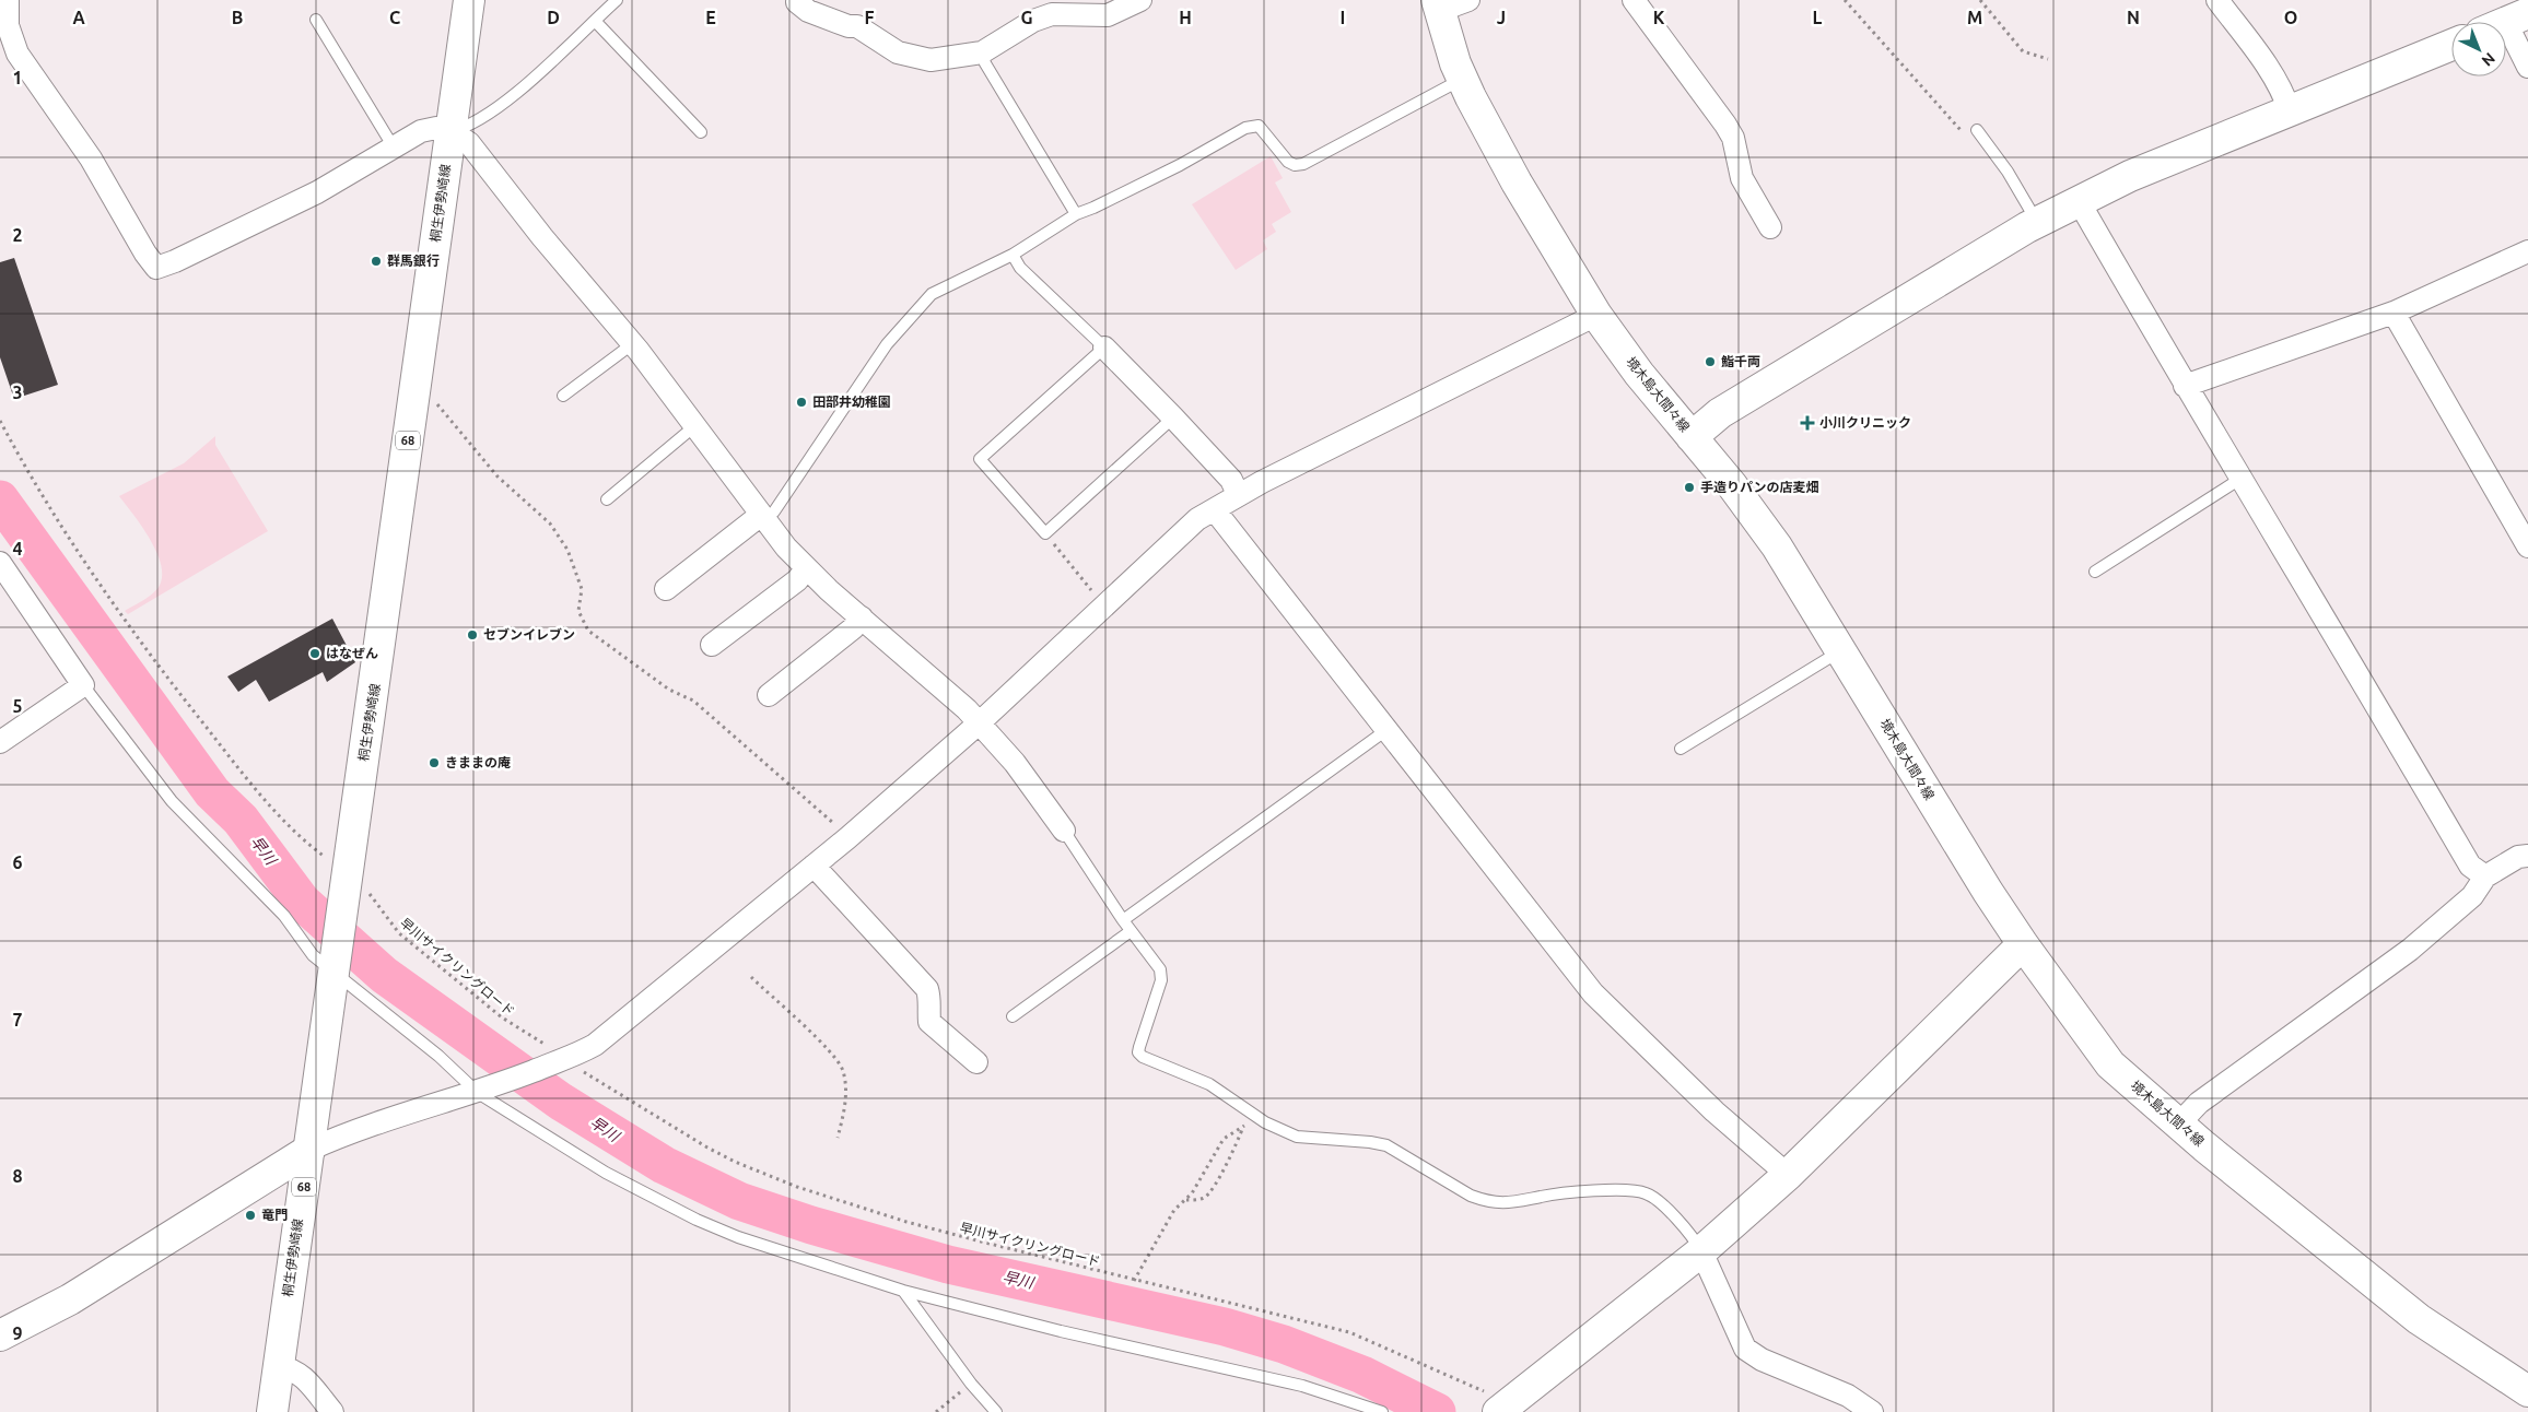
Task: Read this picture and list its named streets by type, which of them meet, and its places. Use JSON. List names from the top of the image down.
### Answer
{
  "streets": {
    "main road": ["桐生伊勢崎線", "境木島大間々線", "68"],
    "path": ["早川サイクリングロード"]
  },
  "crossings": [
    ["桐生伊勢崎線", "早川サイクリングロード"]
  ],
  "water": ["早川"],
  "places": {
    "other": [
      "群馬銀行",
      "鮨千両",
      "田部井幼稚園",
      "手造りパンの店麦畑",
      "セブンイレブン",
      "はなぜん",
      "きままの庵",
      "竜門"
    ],
    "health": ["小川クリニック"]
  },
  "north": "bottom right",
  "grid": {
    "columns": [
      "A",
      "B",
      "C",
      "D",
      "E",
      "F",
      "G",
      "H",
      "I",
      "J",
      "K",
      "L",
      "M",
      "N",
      "O"
    ],
    "rows": [
      "1",
      "2",
      "3",
      "4",
      "5",
      "6",
      "7",
      "8",
      "9"
    ]
  }
}
